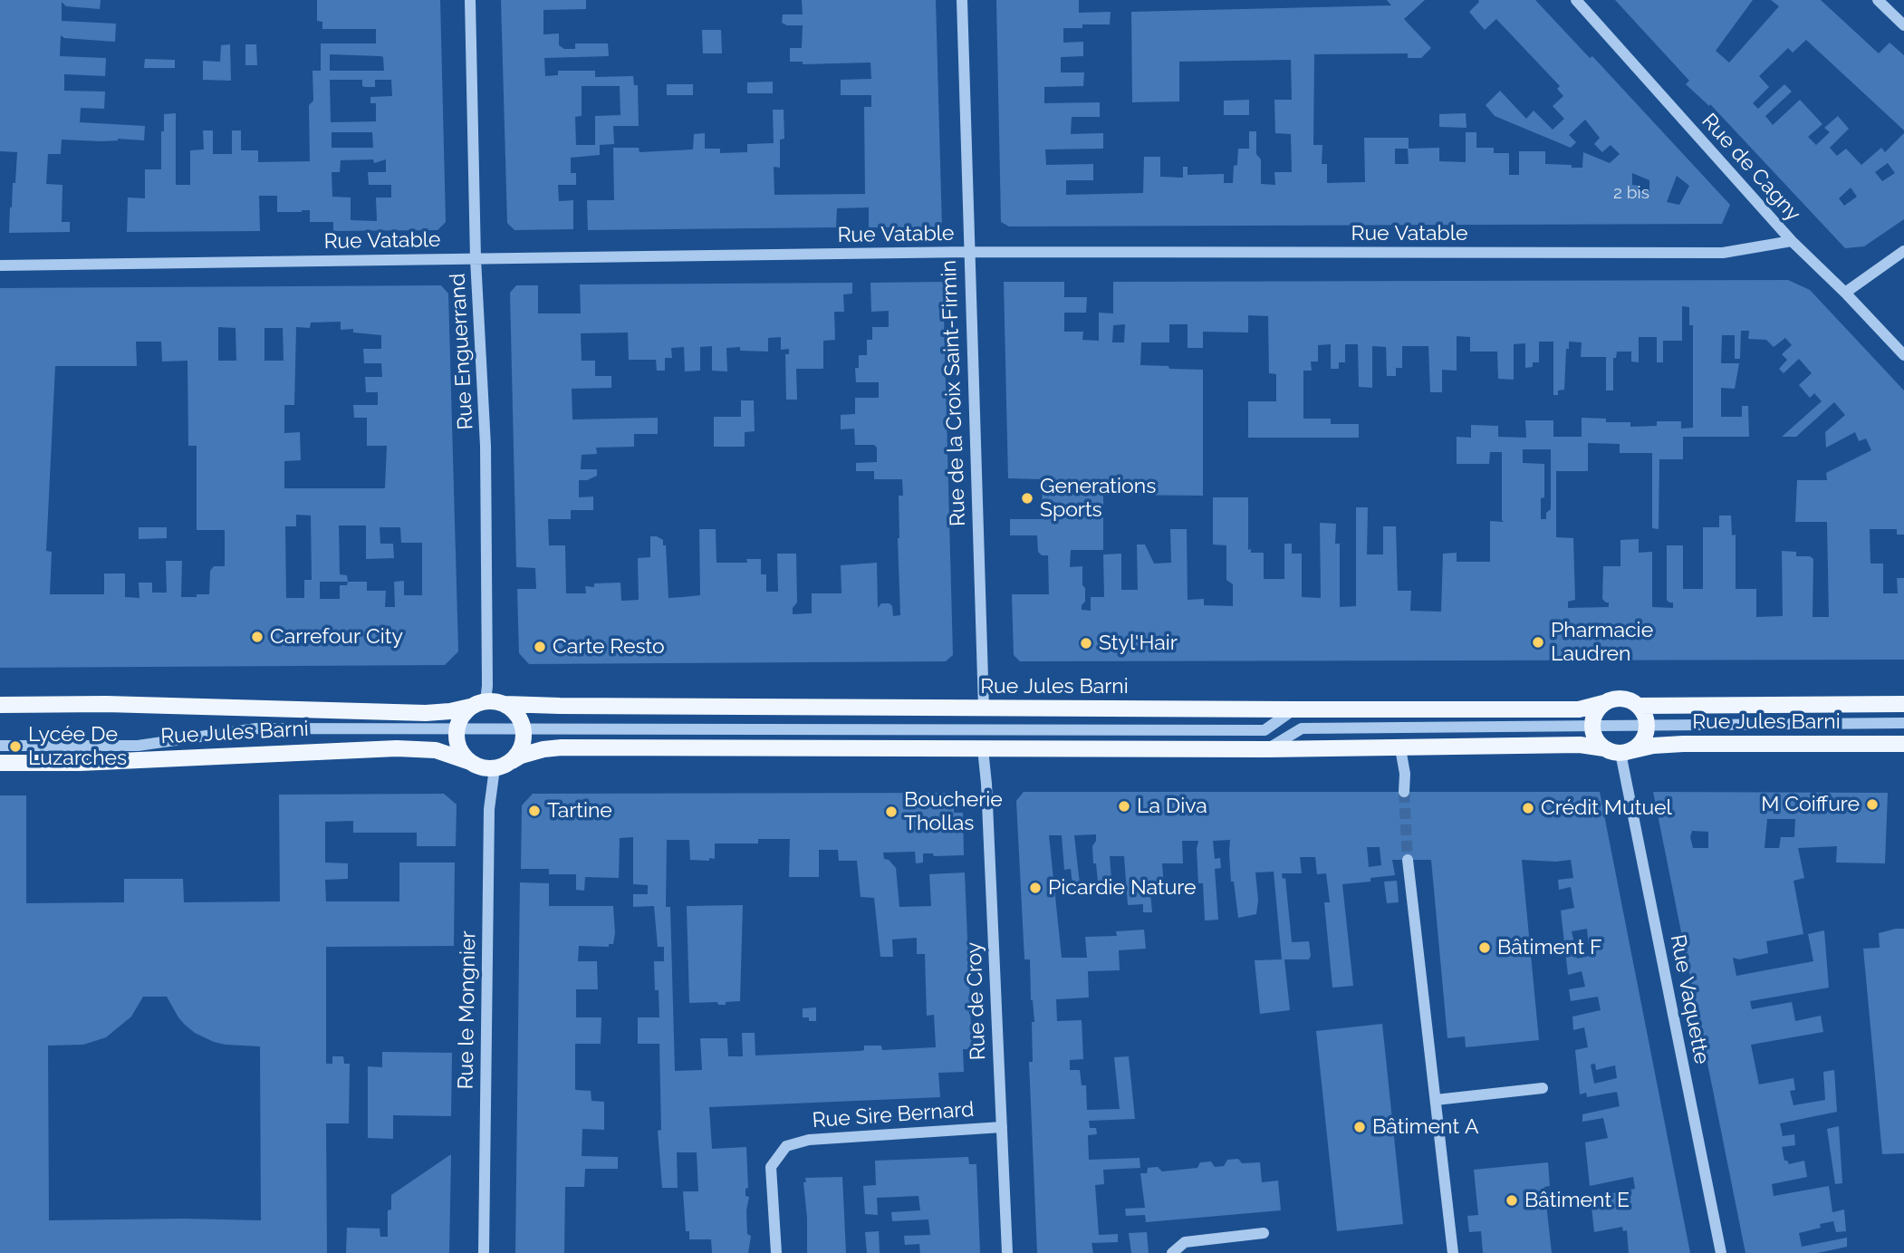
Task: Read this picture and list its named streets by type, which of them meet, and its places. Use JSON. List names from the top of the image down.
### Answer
{
  "streets": {
    "main road": ["Rue Jules Barni"],
    "street": [
      "Rue de Cagny",
      "Rue Vatable",
      "Rue Enguerrand",
      "Rue de la Croix Saint-Firmin",
      "Rue Vaquette",
      "Rue de Croy",
      "Rue le Mongnier",
      "Rue Sire Bernard"
    ]
  },
  "crossings": [
    ["Rue de Cagny", "Rue Vatable"],
    ["Rue Vatable", "Rue Enguerrand"],
    ["Rue Vatable", "Rue de la Croix Saint-Firmin"],
    ["Rue Enguerrand", "Rue Jules Barni"],
    ["Rue de la Croix Saint-Firmin", "Rue Jules Barni"],
    ["Rue Jules Barni", "Rue Vaquette"],
    ["Rue Jules Barni", "Rue le Mongnier"],
    ["Rue de Croy", "Rue Sire Bernard"]
  ],
  "places": [
    "Generations Sports",
    "Carrefour City",
    "Pharmacie Laudren",
    "Styl'Hair",
    "Carte Resto",
    "Lycée De Luzarches",
    "M Coiffure",
    "La Diva",
    "Crédit Mutuel",
    "Tartine",
    "Boucherie Thollas",
    "Picardie Nature",
    "Bâtiment F",
    "Bâtiment A",
    "Bâtiment E"
  ],
  "house_numbers": ["2 bis"]
}
